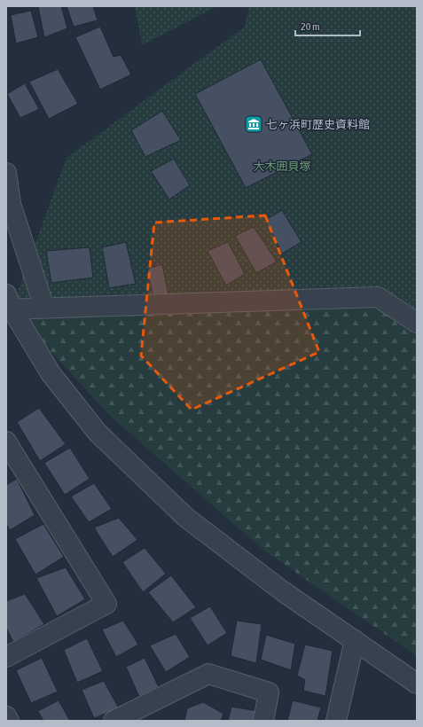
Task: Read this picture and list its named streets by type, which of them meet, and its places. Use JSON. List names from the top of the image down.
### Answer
{
  "parks": ["大木囲貝塚"],
  "places": {
    "museum": ["七ヶ浜町歴史資料館"]
  },
  "scale_bar": "20 m"
}
